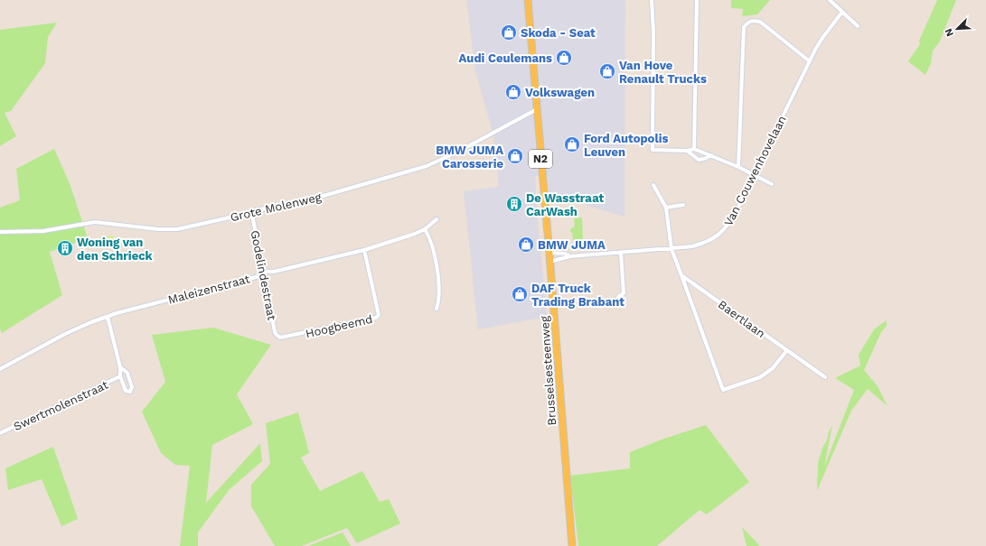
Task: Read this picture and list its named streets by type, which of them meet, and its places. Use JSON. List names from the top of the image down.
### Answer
{
  "streets": {
    "main road": ["N2", "Brusselsesteenweg"],
    "street": [
      "Van Couwenhovelaan",
      "Grote Molenweg",
      "Godelindestraat",
      "Maleizenstraat",
      "Baertlaan",
      "Hoogbeemd",
      "Swertmolenstraat"
    ]
  },
  "crossings": [
    ["Van Couwenhovelaan", "Brusselsesteenweg"],
    ["Grote Molenweg", "Godelindestraat"],
    ["Grote Molenweg", "Brusselsesteenweg"],
    ["Godelindestraat", "Maleizenstraat"],
    ["Godelindestraat", "Hoogbeemd"],
    ["Maleizenstraat", "Hoogbeemd"],
    ["Maleizenstraat", "Swertmolenstraat"]
  ],
  "places": {
    "shop": [
      "Skoda - Seat",
      "Audi Ceulemans",
      "Van Hove Renault Trucks",
      "Volkswagen",
      "Ford Autopolis Leuven",
      "BMW JUMA Carosserie",
      "BMW JUMA",
      "DAF Truck Trading Brabant"
    ],
    "building": ["De Wasstraat CarWash", "Woning van den Schrieck"]
  },
  "north": "bottom left"
}
